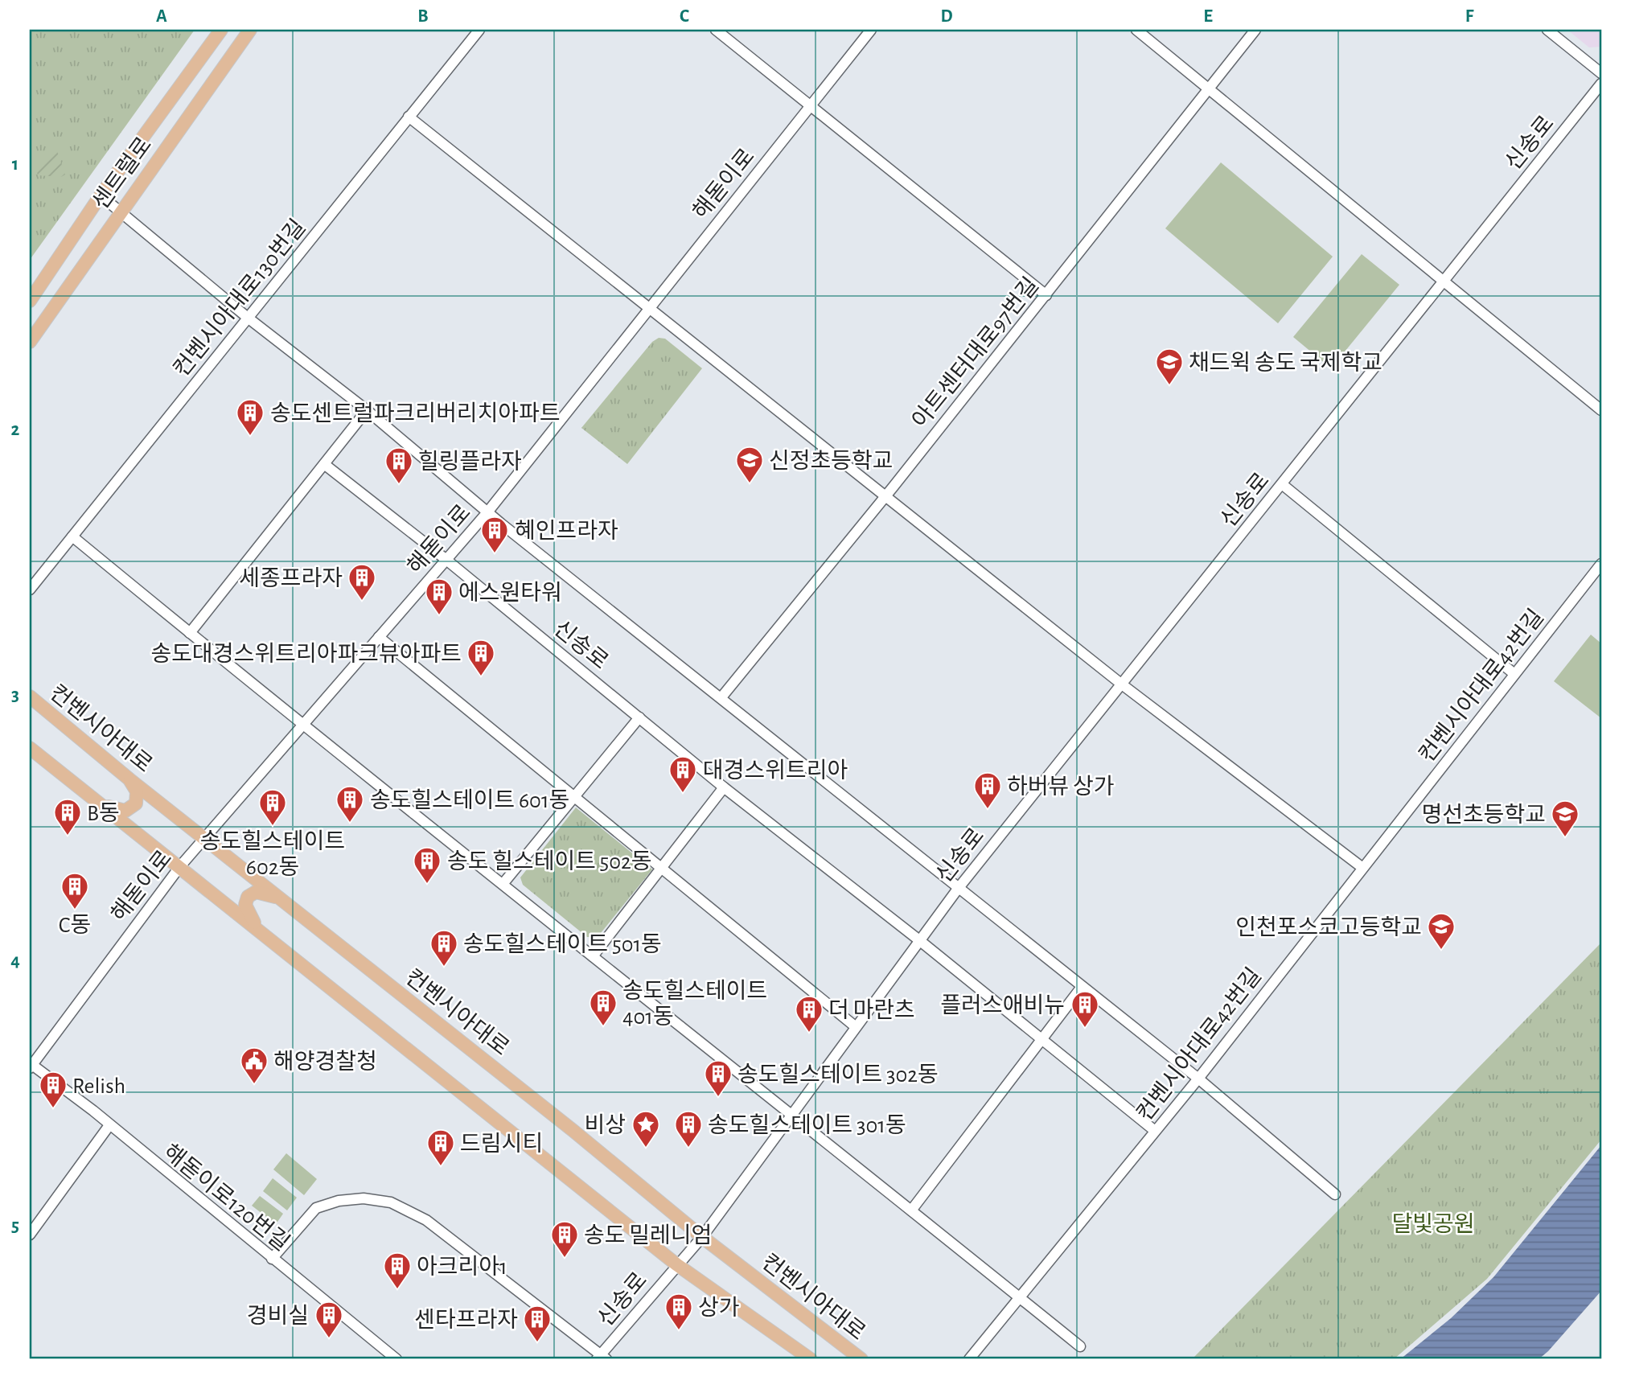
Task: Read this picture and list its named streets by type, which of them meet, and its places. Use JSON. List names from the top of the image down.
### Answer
{
  "streets": {
    "main road": ["센트럴로", "컨벤시아대로"],
    "street": [
      "신송로",
      "해돋이로",
      "컨벤시아대로130번길",
      "아트센터대로97번길",
      "컨벤시아대로42번길",
      "해돋이로120번길"
    ]
  },
  "crossings": [
    ["신송로", "해돋이로"],
    ["신송로", "컨벤시아대로"],
    ["해돋이로", "컨벤시아대로"],
    ["해돋이로", "해돋이로120번길"]
  ],
  "parks": ["달빛공원"],
  "places": {
    "school or university": [
      "채드윅 송도 국제학교",
      "신정초등학교",
      "명선초등학교",
      "인천포스코고등학교"
    ],
    "building": [
      "송도센트럴파크리버리치아파트",
      "힐링플라자",
      "혜인프라자",
      "세종프라자",
      "에스원타워",
      "송도대경스위트리아파크뷰아파트",
      "대경스위트리아",
      "하버뷰 상가",
      "송도힐스테이트 601동",
      "송도힐스테이트 602동",
      "B동",
      "송도 힐스테이트 502동",
      "C동",
      "송도힐스테이트 501동",
      "송도힐스테이트 401동",
      "플러스애비뉴",
      "더 마란츠",
      "송도힐스테이트 302동",
      "Relish",
      "송도힐스테이트 301동",
      "드림시티",
      "송도 밀레니엄",
      "아크리아1",
      "상가",
      "경비실",
      "센타프라자"
    ],
    "public building": ["해양경찰청"],
    "place": ["비상"]
  },
  "grid": {
    "columns": [
      "A",
      "B",
      "C",
      "D",
      "E",
      "F"
    ],
    "rows": [
      "1",
      "2",
      "3",
      "4",
      "5"
    ]
  }
}
